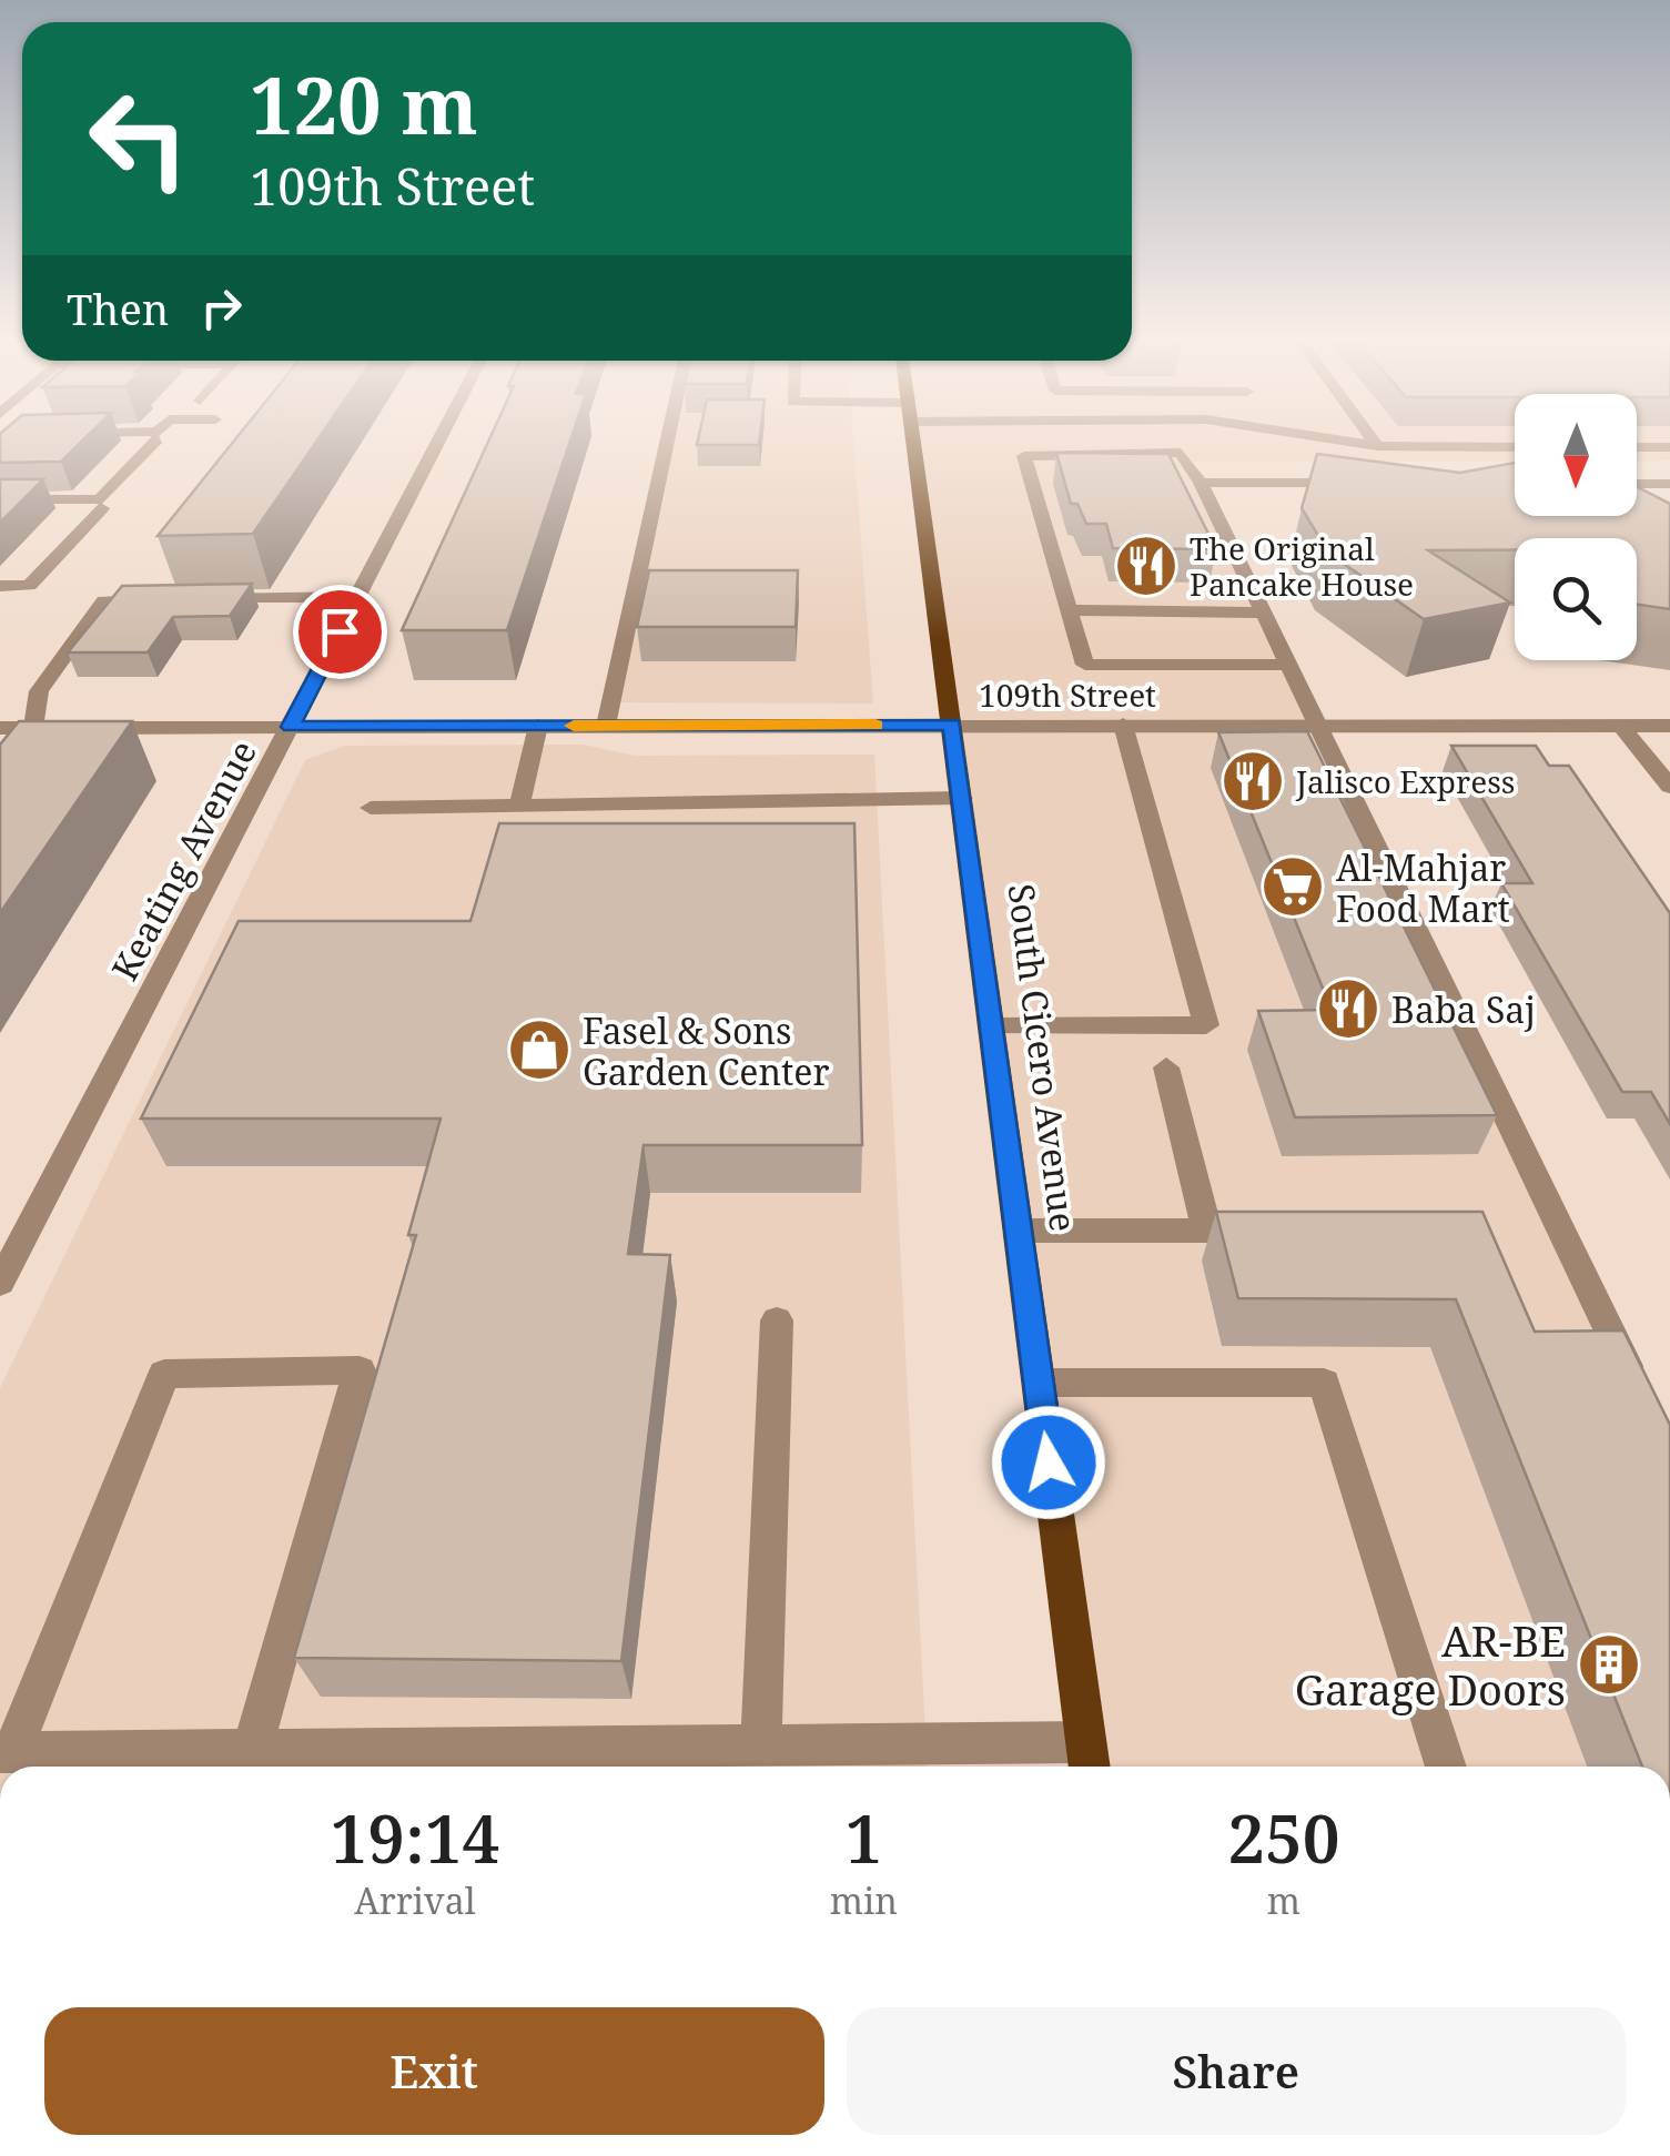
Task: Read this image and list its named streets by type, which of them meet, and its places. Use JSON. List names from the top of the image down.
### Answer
{
  "streets": {
    "main road": ["South Cicero Avenue"],
    "street": ["109th Street", "Keating Avenue"]
  },
  "crossings": [
    ["109th Street", "Keating Avenue"],
    ["109th Street", "South Cicero Avenue"]
  ],
  "places": {
    "restaurant": ["The Original Pancake House", "Jalisco Express", "Baba Saj"],
    "supermarket": ["Al-Mahjar Food Mart"],
    "shop": ["Fasel & Sons Garden Center"],
    "building": ["AR-BE Garage Doors"]
  },
  "north": "bottom",
  "page": {
    "turn": ["120 m", "109th Street"],
    "then": "Then",
    "eta": [
      "19:14",
      "Arrival",
      "1",
      "min",
      "250",
      "m"
    ],
    "buttons": ["Exit", "Share"]
  }
}
